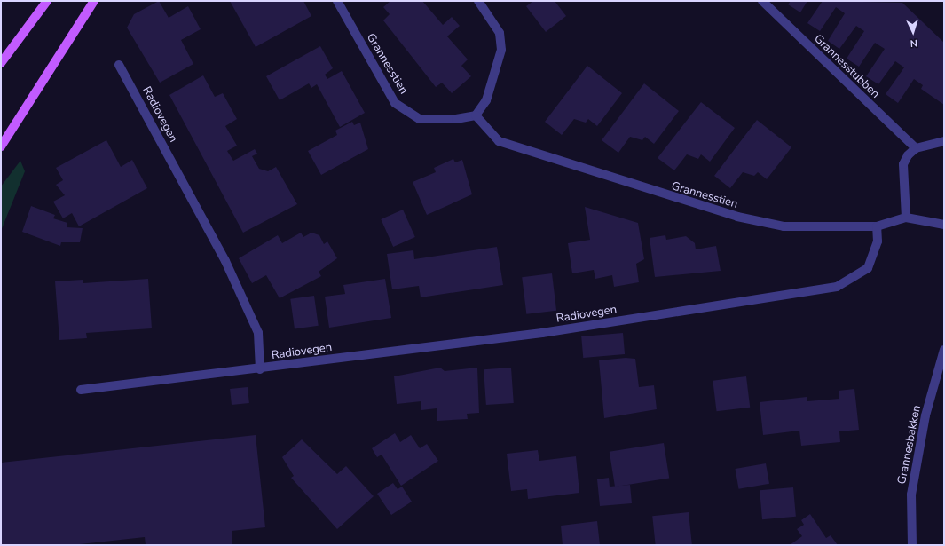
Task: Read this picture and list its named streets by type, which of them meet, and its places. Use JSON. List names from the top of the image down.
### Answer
{
  "streets": {
    "street": [
      "Grannesstien",
      "Grannesstubben",
      "Radiovegen",
      "Grannesbakken"
    ]
  },
  "crossings": [
    ["Grannesstien", "Radiovegen"]
  ],
  "north": "bottom"
}
